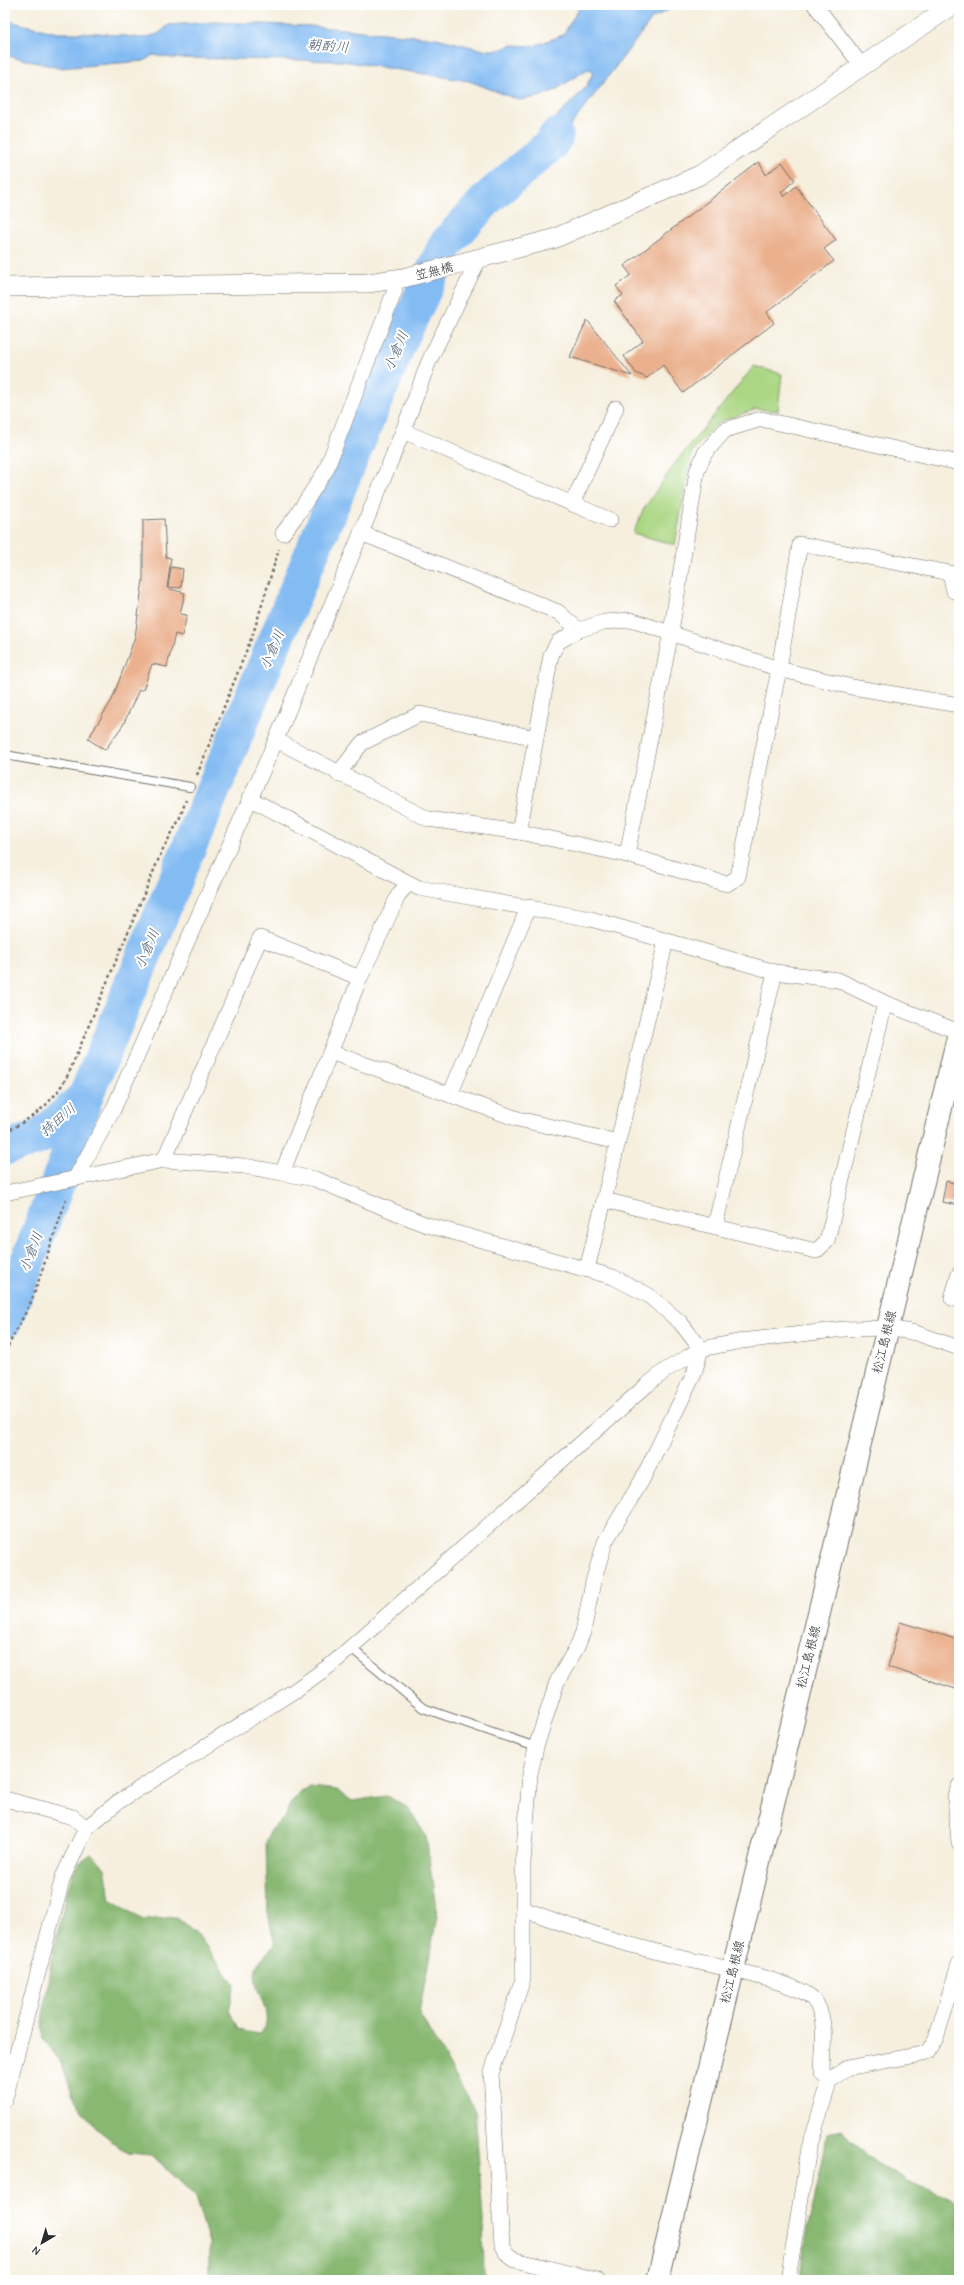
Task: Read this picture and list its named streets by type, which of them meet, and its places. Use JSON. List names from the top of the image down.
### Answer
{
  "streets": {
    "main road": ["松江島根線"],
    "street": ["笠無橋"]
  },
  "water": ["朝酌川", "小倉川", "持田川"],
  "north": "bottom left"
}
